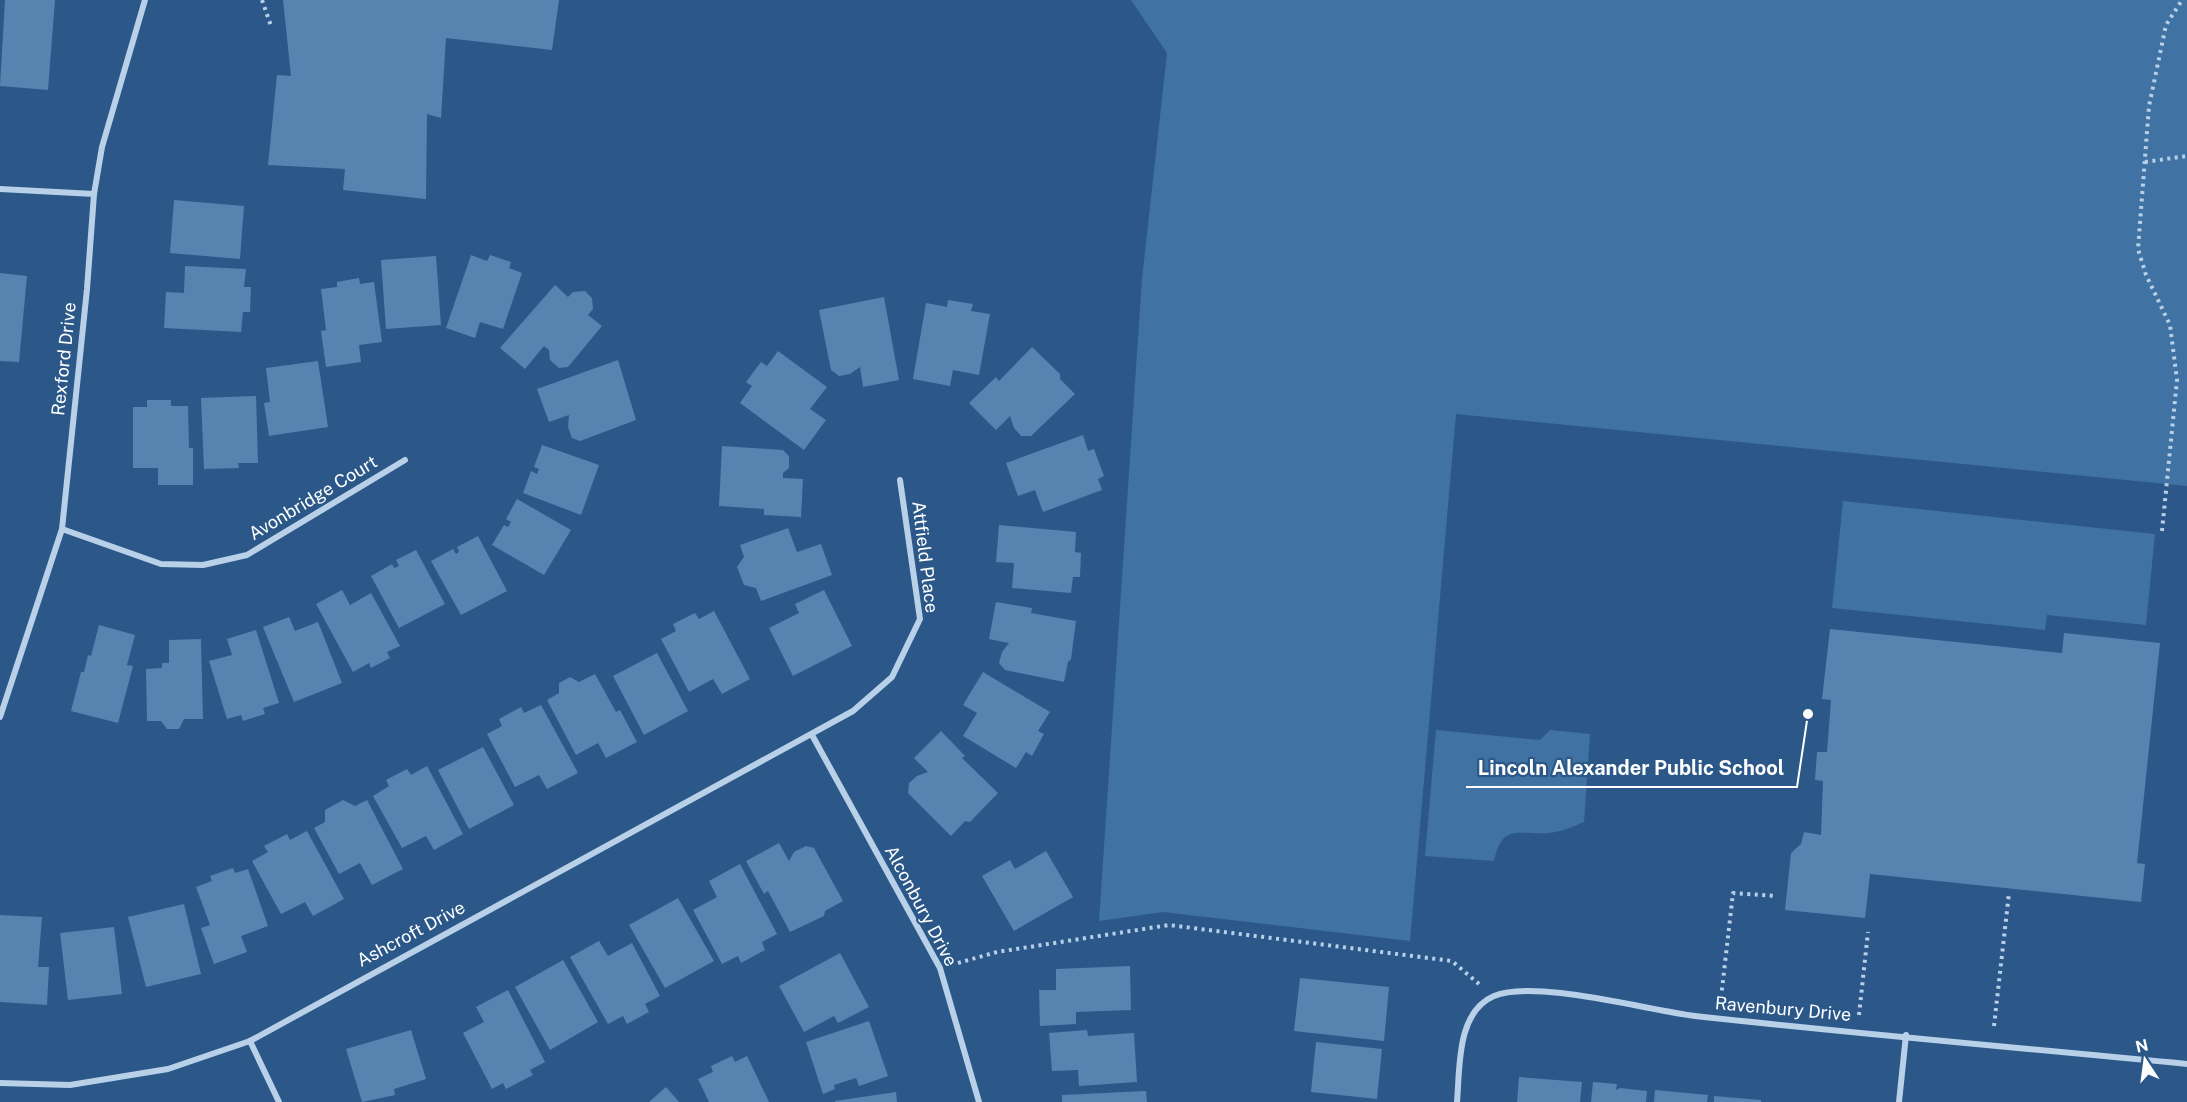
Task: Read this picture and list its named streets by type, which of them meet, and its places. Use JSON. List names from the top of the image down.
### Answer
{
  "streets": {
    "street": [
      "Rexford Drive",
      "Avonbridge Court",
      "Attfield Place",
      "Alconbury Drive",
      "Ashcroft Drive",
      "Ravenbury Drive"
    ]
  },
  "crossings": [
    ["Rexford Drive", "Avonbridge Court"],
    ["Attfield Place", "Alconbury Drive"],
    ["Attfield Place", "Ashcroft Drive"],
    ["Alconbury Drive", "Ashcroft Drive"]
  ],
  "places": ["Lincoln Alexander Public School"],
  "north": "top"
}
